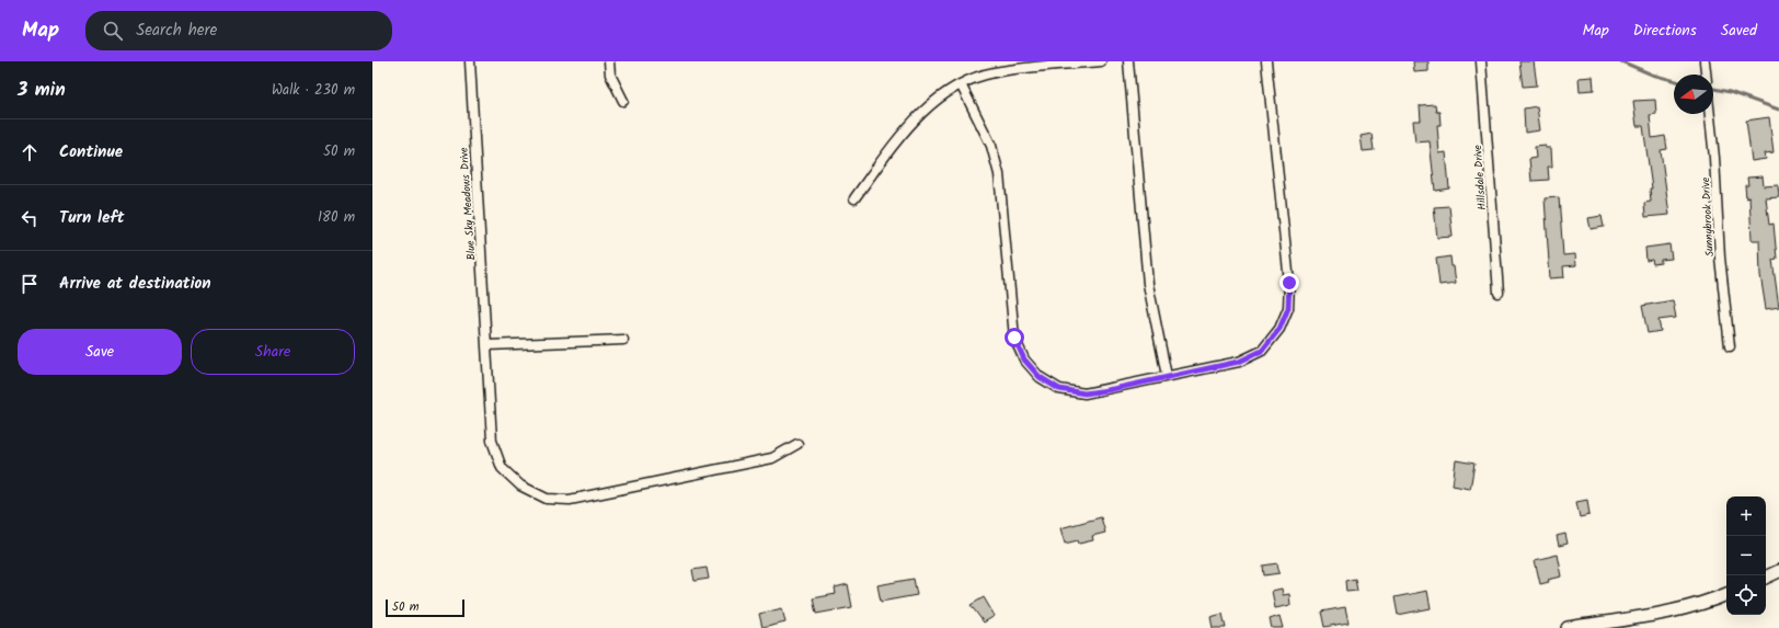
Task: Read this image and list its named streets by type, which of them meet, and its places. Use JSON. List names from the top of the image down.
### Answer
{
  "streets": {
    "street": ["Hillsdale Drive", "Blue Sky Meadows Drive", "Sunnybrook Drive"]
  },
  "scale_bar": "50 m",
  "north": "left",
  "page": {
    "header": "Map",
    "search": "Search here",
    "nav": ["Map", "Directions", "Saved"],
    "heading": ["3 min", "Walk · 230 m"],
    "list": [
      ["Continue", "50 m"],
      ["Turn left", "180 m"],
      "Arrive at destination"
    ],
    "buttons": ["Save", "Share"],
    "map_buttons": ["+", "−"],
    "scale": "50 m"
  }
}
